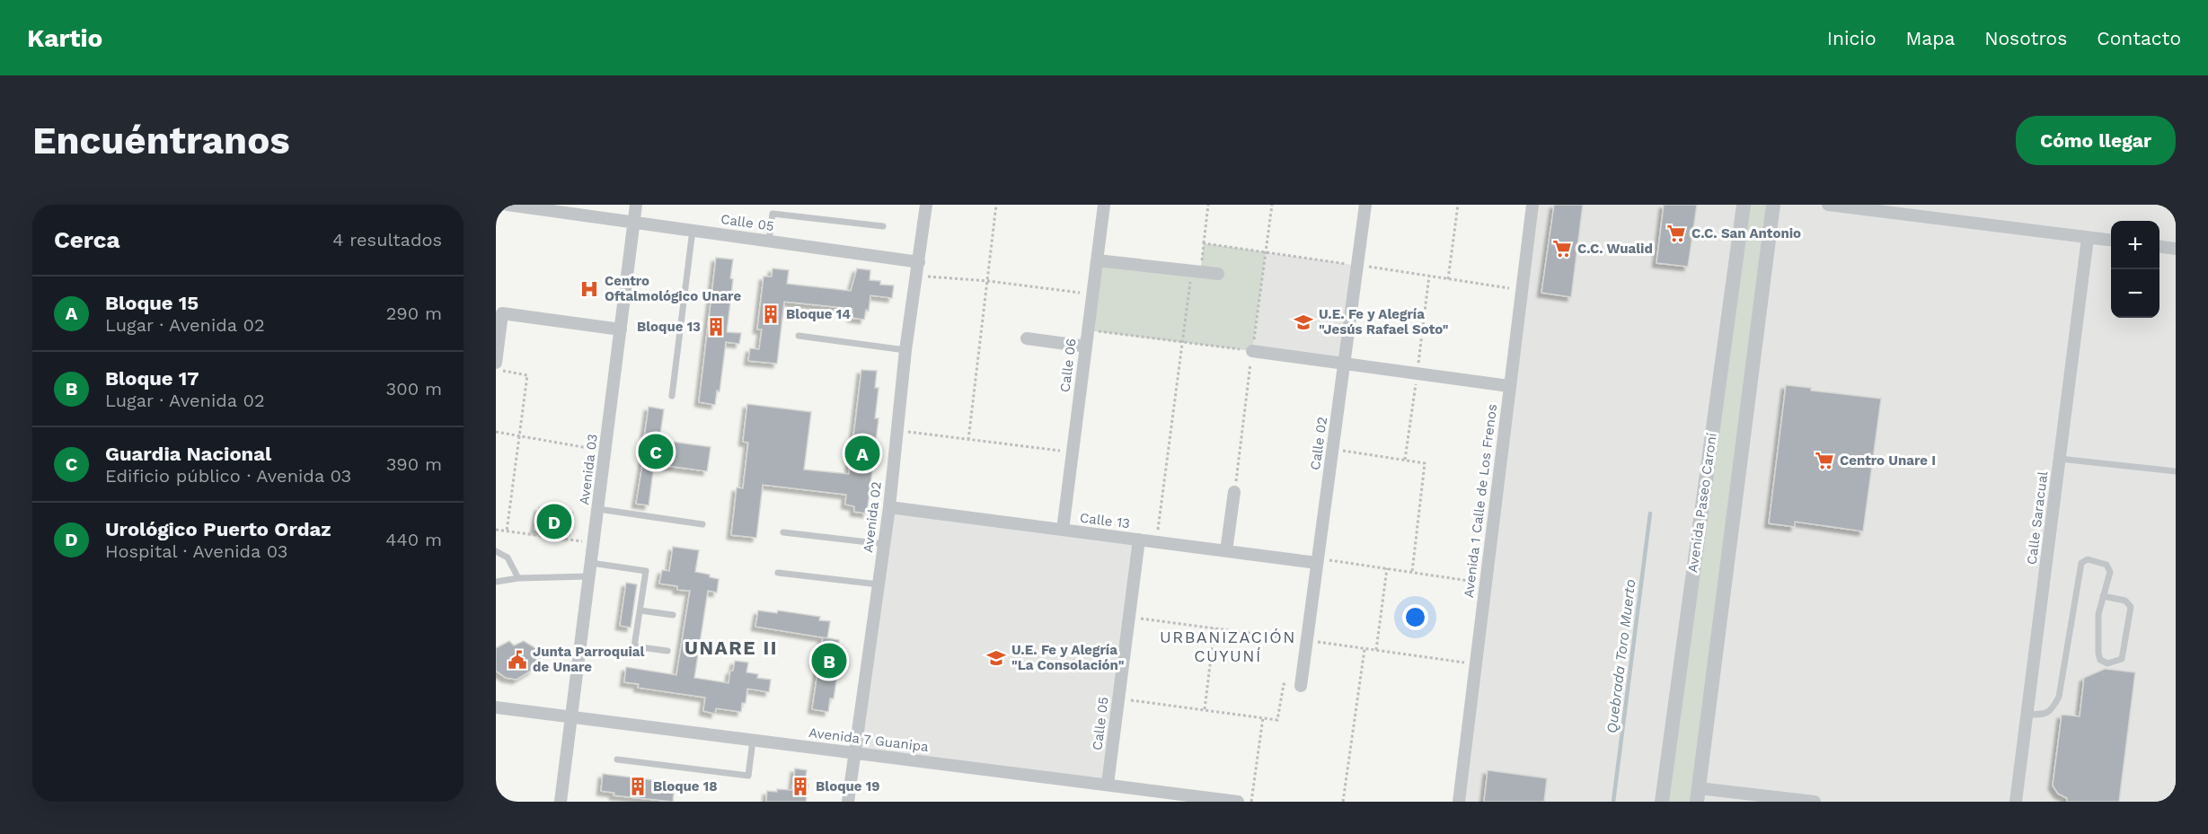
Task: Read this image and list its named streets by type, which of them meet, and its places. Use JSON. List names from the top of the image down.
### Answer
{
  "streets": {
    "street": [
      "Calle 05",
      "Calle 06",
      "Calle 02",
      "Avenida 03",
      "Avenida 1 Calle de Los Frenos",
      "Avenida Paseo Caroní",
      "Avenida 02",
      "Calle Saracual",
      "Calle 13",
      "Avenida 7 Guanipa"
    ]
  },
  "crossings": [
    ["Calle 05", "Avenida 03"],
    ["Calle 05", "Avenida 02"],
    ["Calle 05", "Calle 13"],
    ["Calle 05", "Avenida 7 Guanipa"],
    ["Calle 06", "Calle 13"],
    ["Calle 02", "Calle 13"],
    ["Avenida 03", "Avenida 7 Guanipa"],
    ["Avenida 02", "Calle 13"],
    ["Avenida 02", "Avenida 7 Guanipa"]
  ],
  "districts": ["URBANIZACIÓN CUYUNÍ", "UNARE II"],
  "water": ["Quebrada Toro Muerto"],
  "places": {
    "supermarket": ["C.C. San Antonio", "C.C. Wualid", "Centro Unare I"],
    "hospital": ["Centro Oftalmológico Unare"],
    "building": [
      "Bloque 14",
      "Bloque 13",
      "Bloque 18",
      "Bloque 19"
    ],
    "school or university": ["U.E. Fe y Alegría \"Jesús Rafael Soto\"", "U.E. Fe y Alegría \"La Consolación\""],
    "public building": ["Junta Parroquial de Unare"]
  },
  "page": {
    "header": "Kartio",
    "nav": [
      "Inicio",
      "Mapa",
      "Nosotros",
      "Contacto"
    ],
    "buttons": "Cómo llegar",
    "title": "Encuéntranos",
    "heading": ["Cerca", "4 resultados"],
    "map_buttons": ["+", "−"],
    "list": [
      {
        "mark": "A",
        "name": "Bloque 15",
        "note": "Lugar · Avenida 02",
        "value": "290 m"
      },
      {
        "mark": "B",
        "name": "Bloque 17",
        "note": "Lugar · Avenida 02",
        "value": "300 m"
      },
      {
        "mark": "C",
        "name": "Guardia Nacional",
        "note": "Edificio público · Avenida 03",
        "value": "390 m"
      },
      {
        "mark": "D",
        "name": "Urológico Puerto Ordaz",
        "note": "Hospital · Avenida 03",
        "value": "440 m"
      }
    ],
    "pins": [
      "C",
      "A",
      "D",
      "B"
    ]
  }
}
